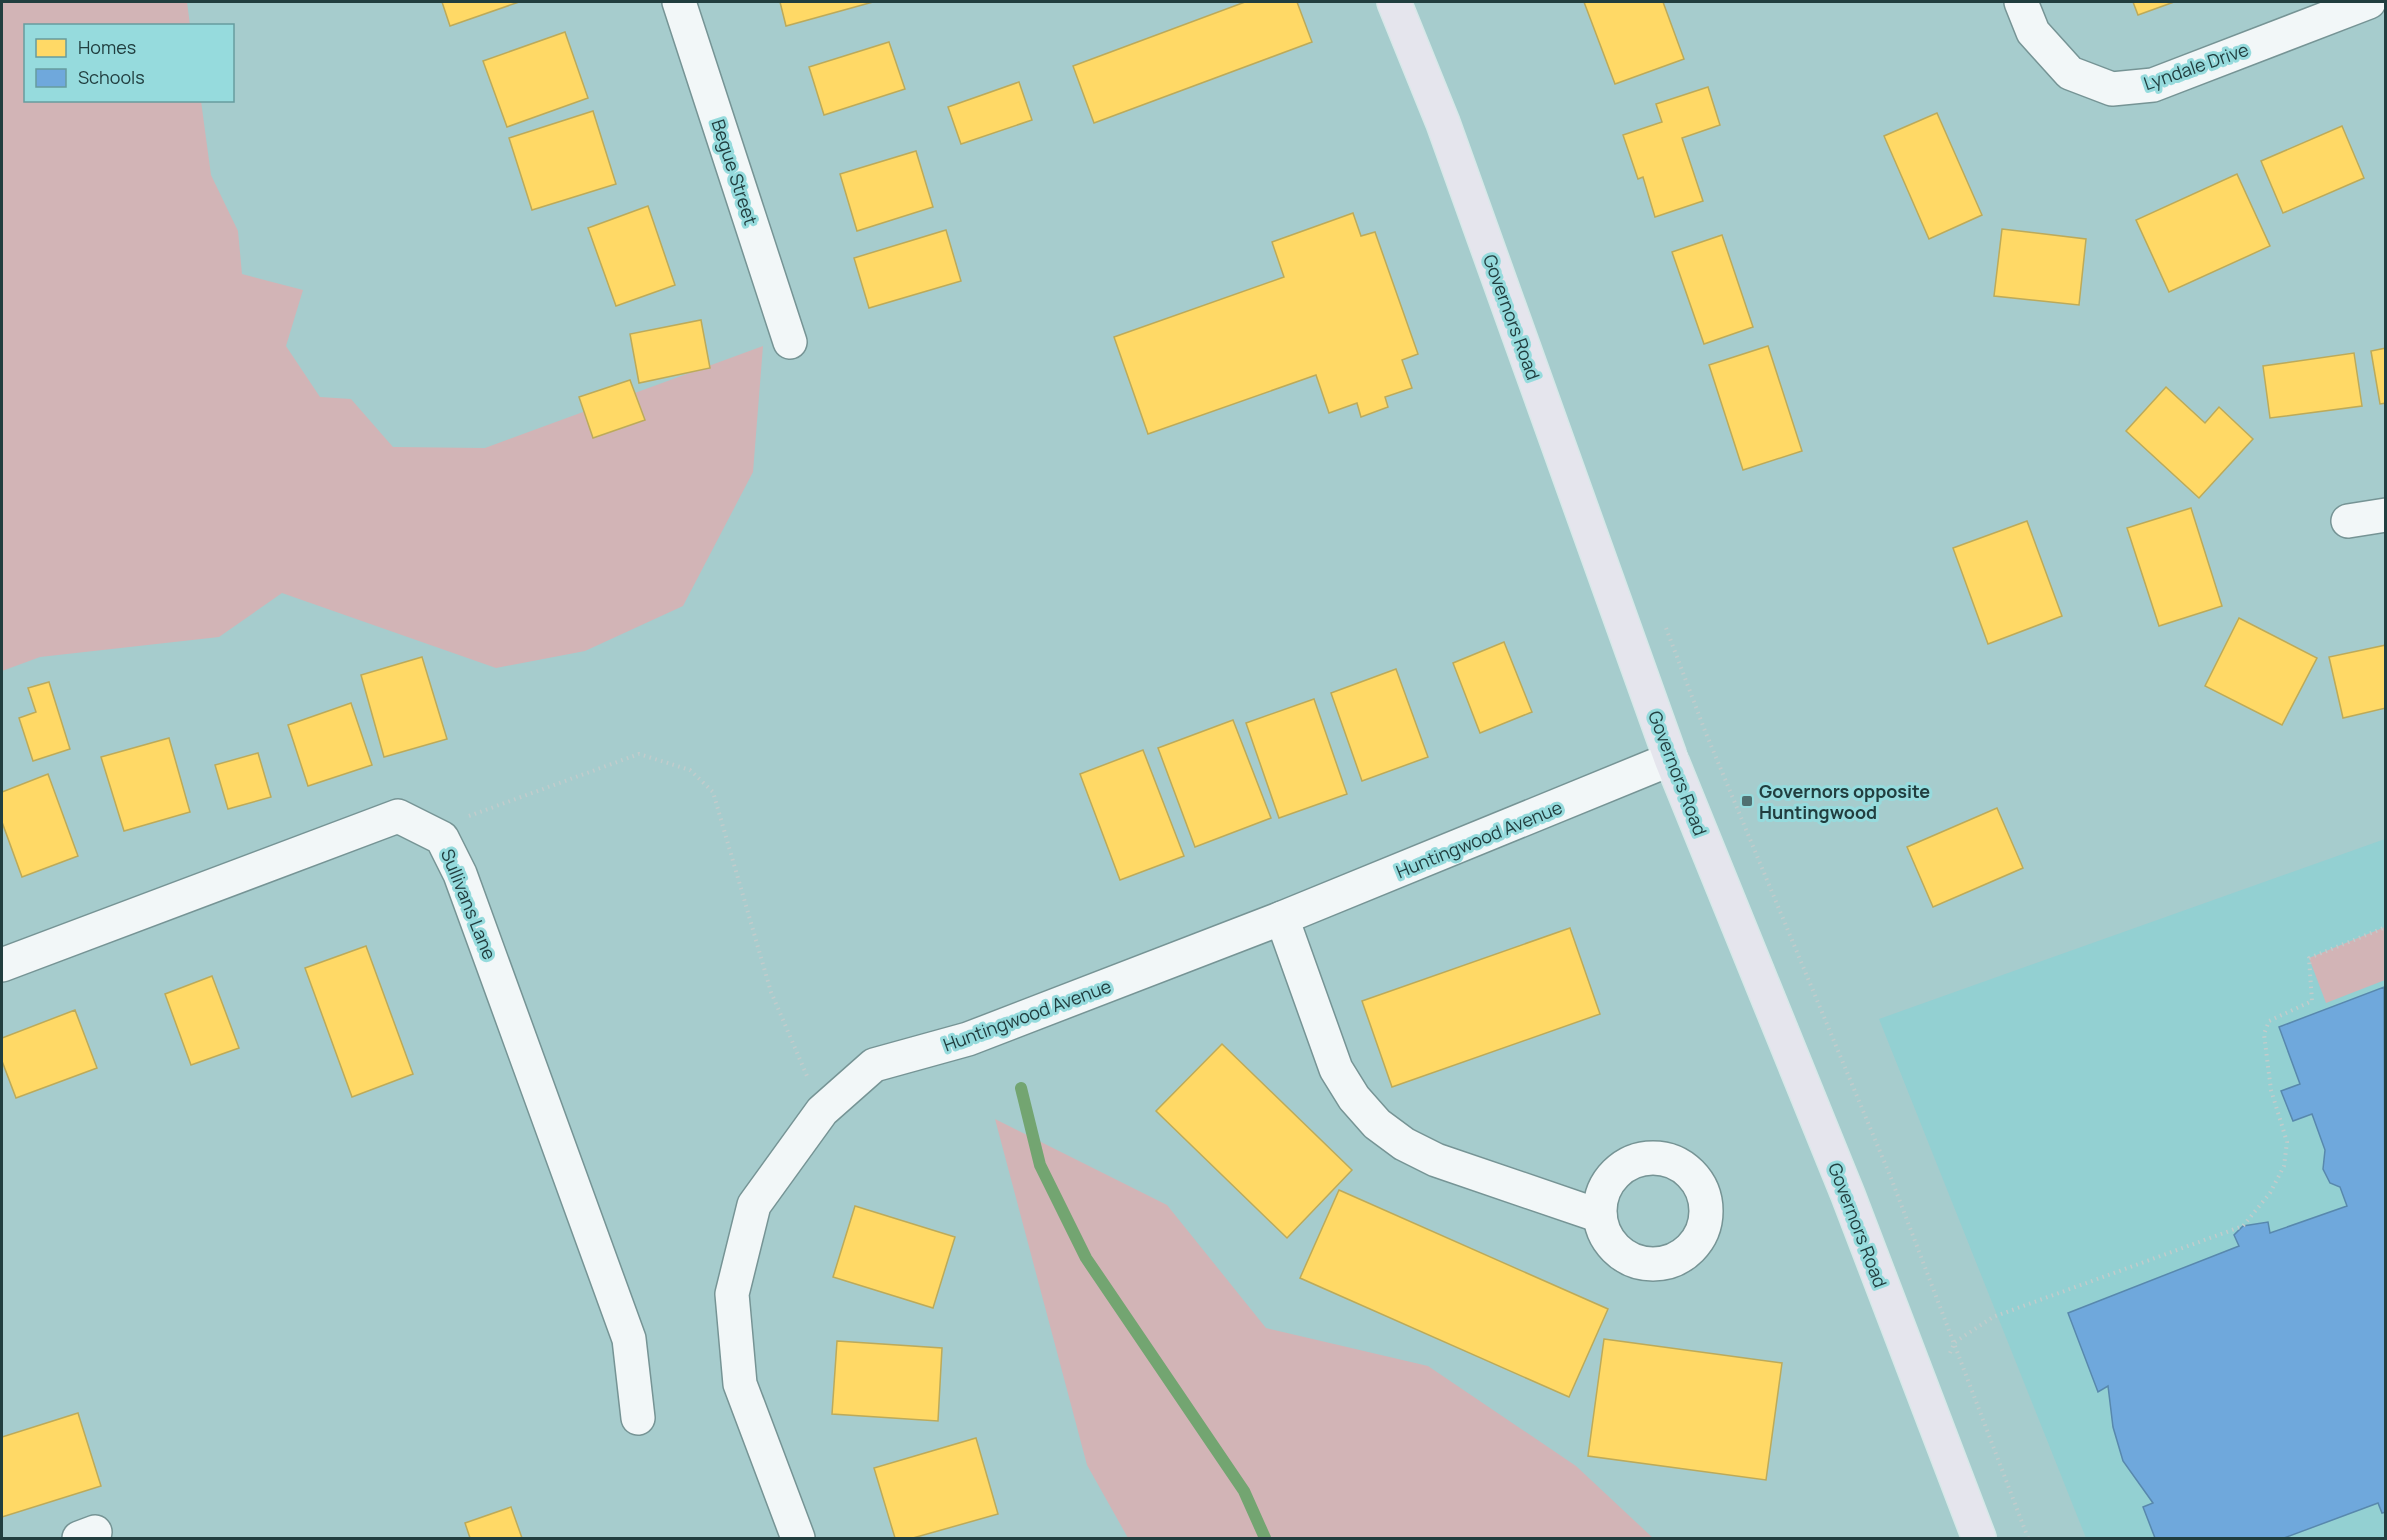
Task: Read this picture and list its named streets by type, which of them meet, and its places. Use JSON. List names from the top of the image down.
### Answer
{
  "streets": {
    "main road": ["Governors Road"],
    "street": [
      "Lyndale Drive",
      "Begue Street",
      "Huntingwood Avenue",
      "Sullivans Lane"
    ]
  },
  "crossings": [
    ["Governors Road", "Huntingwood Avenue"]
  ],
  "places": {
    "transit": ["Governors opposite Huntingwood"]
  },
  "legend": ["Homes", "Schools"]
}
